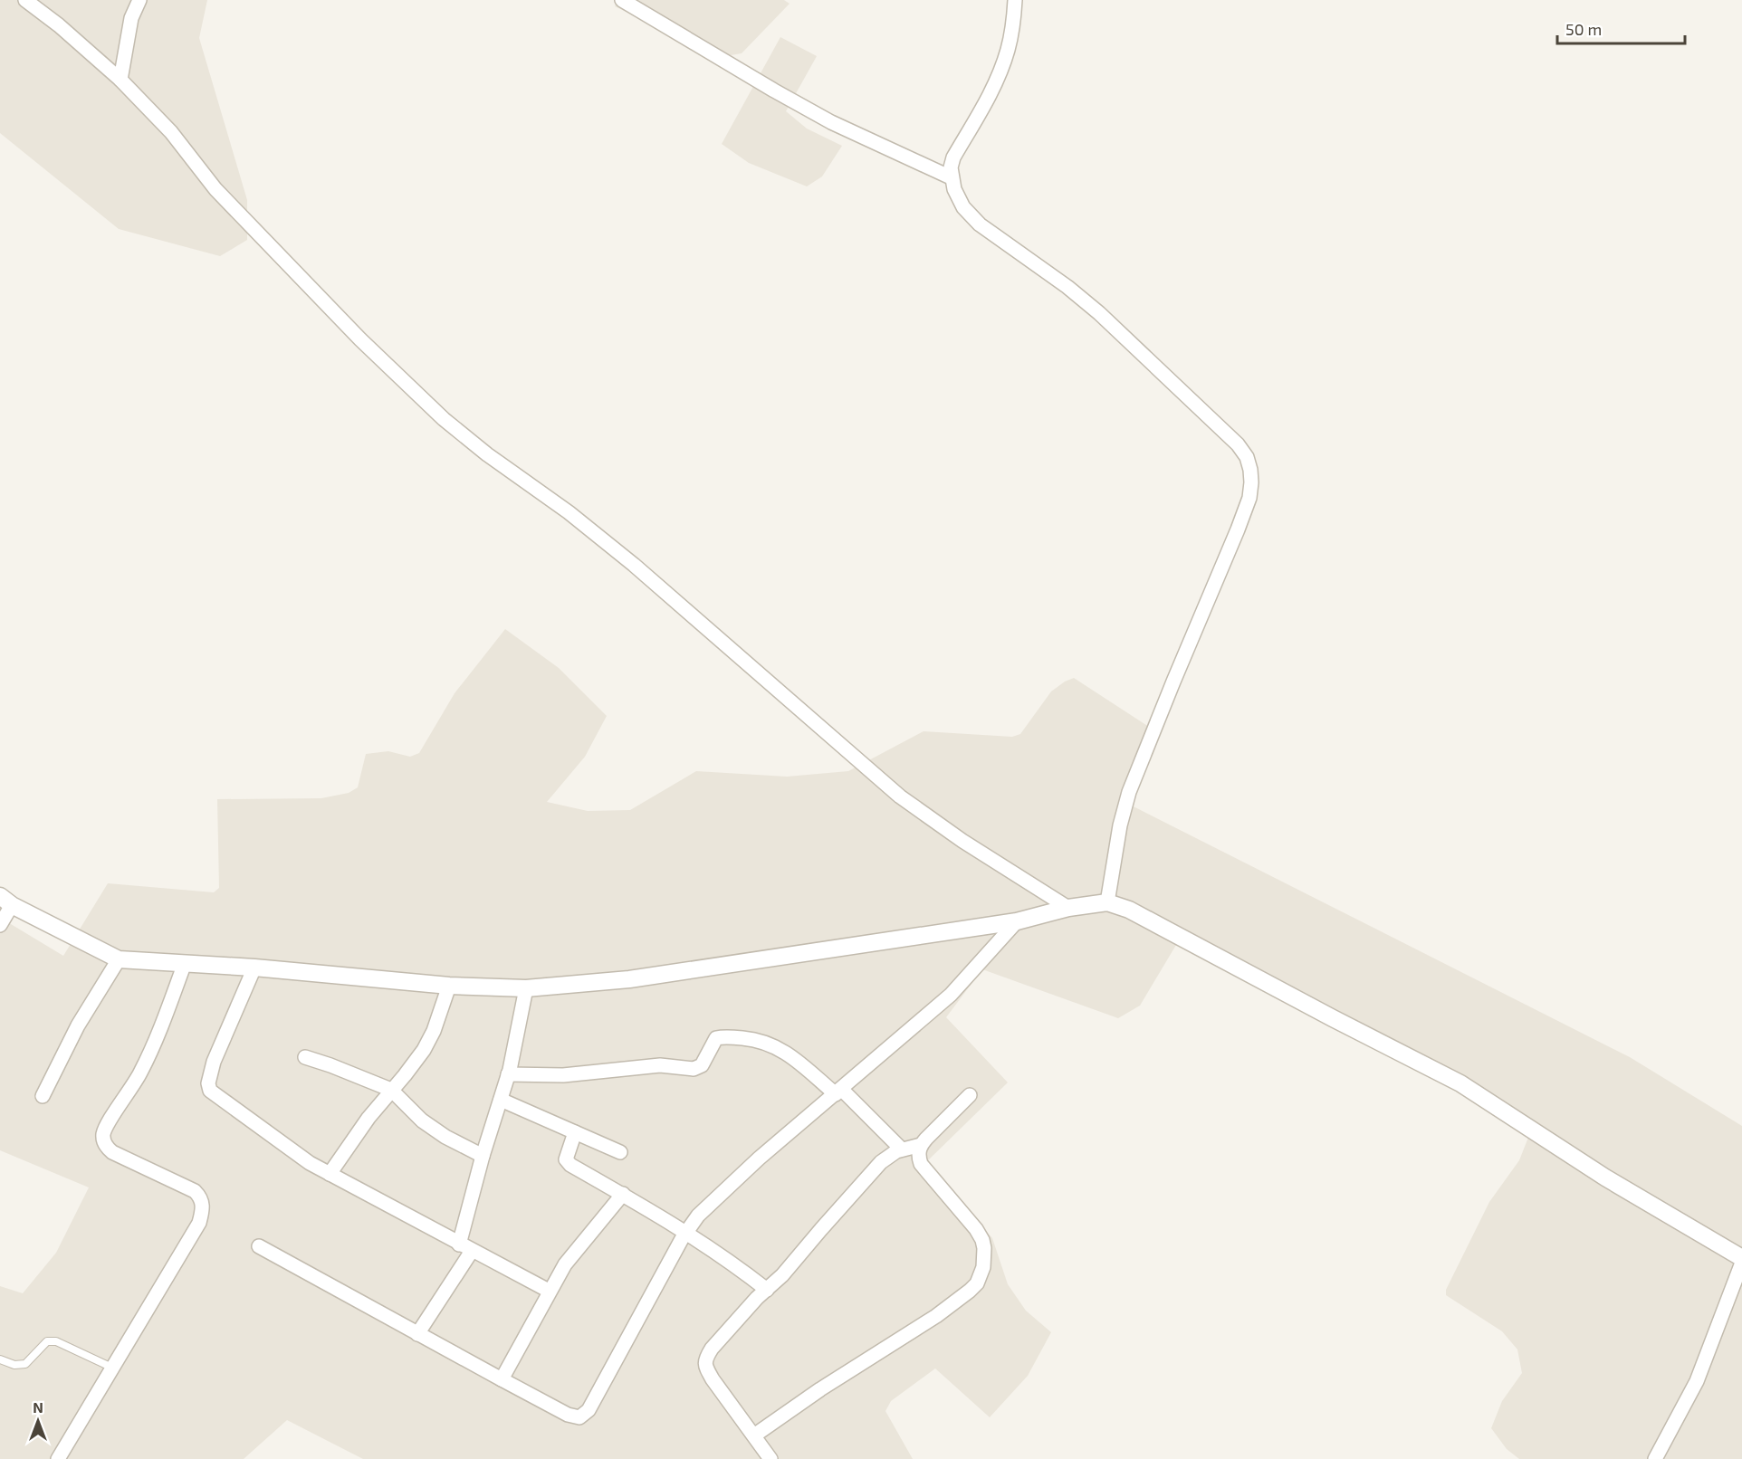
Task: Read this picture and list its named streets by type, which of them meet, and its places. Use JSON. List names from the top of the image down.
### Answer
{
  "scale_bar": "50 m",
  "north": "top"
}
